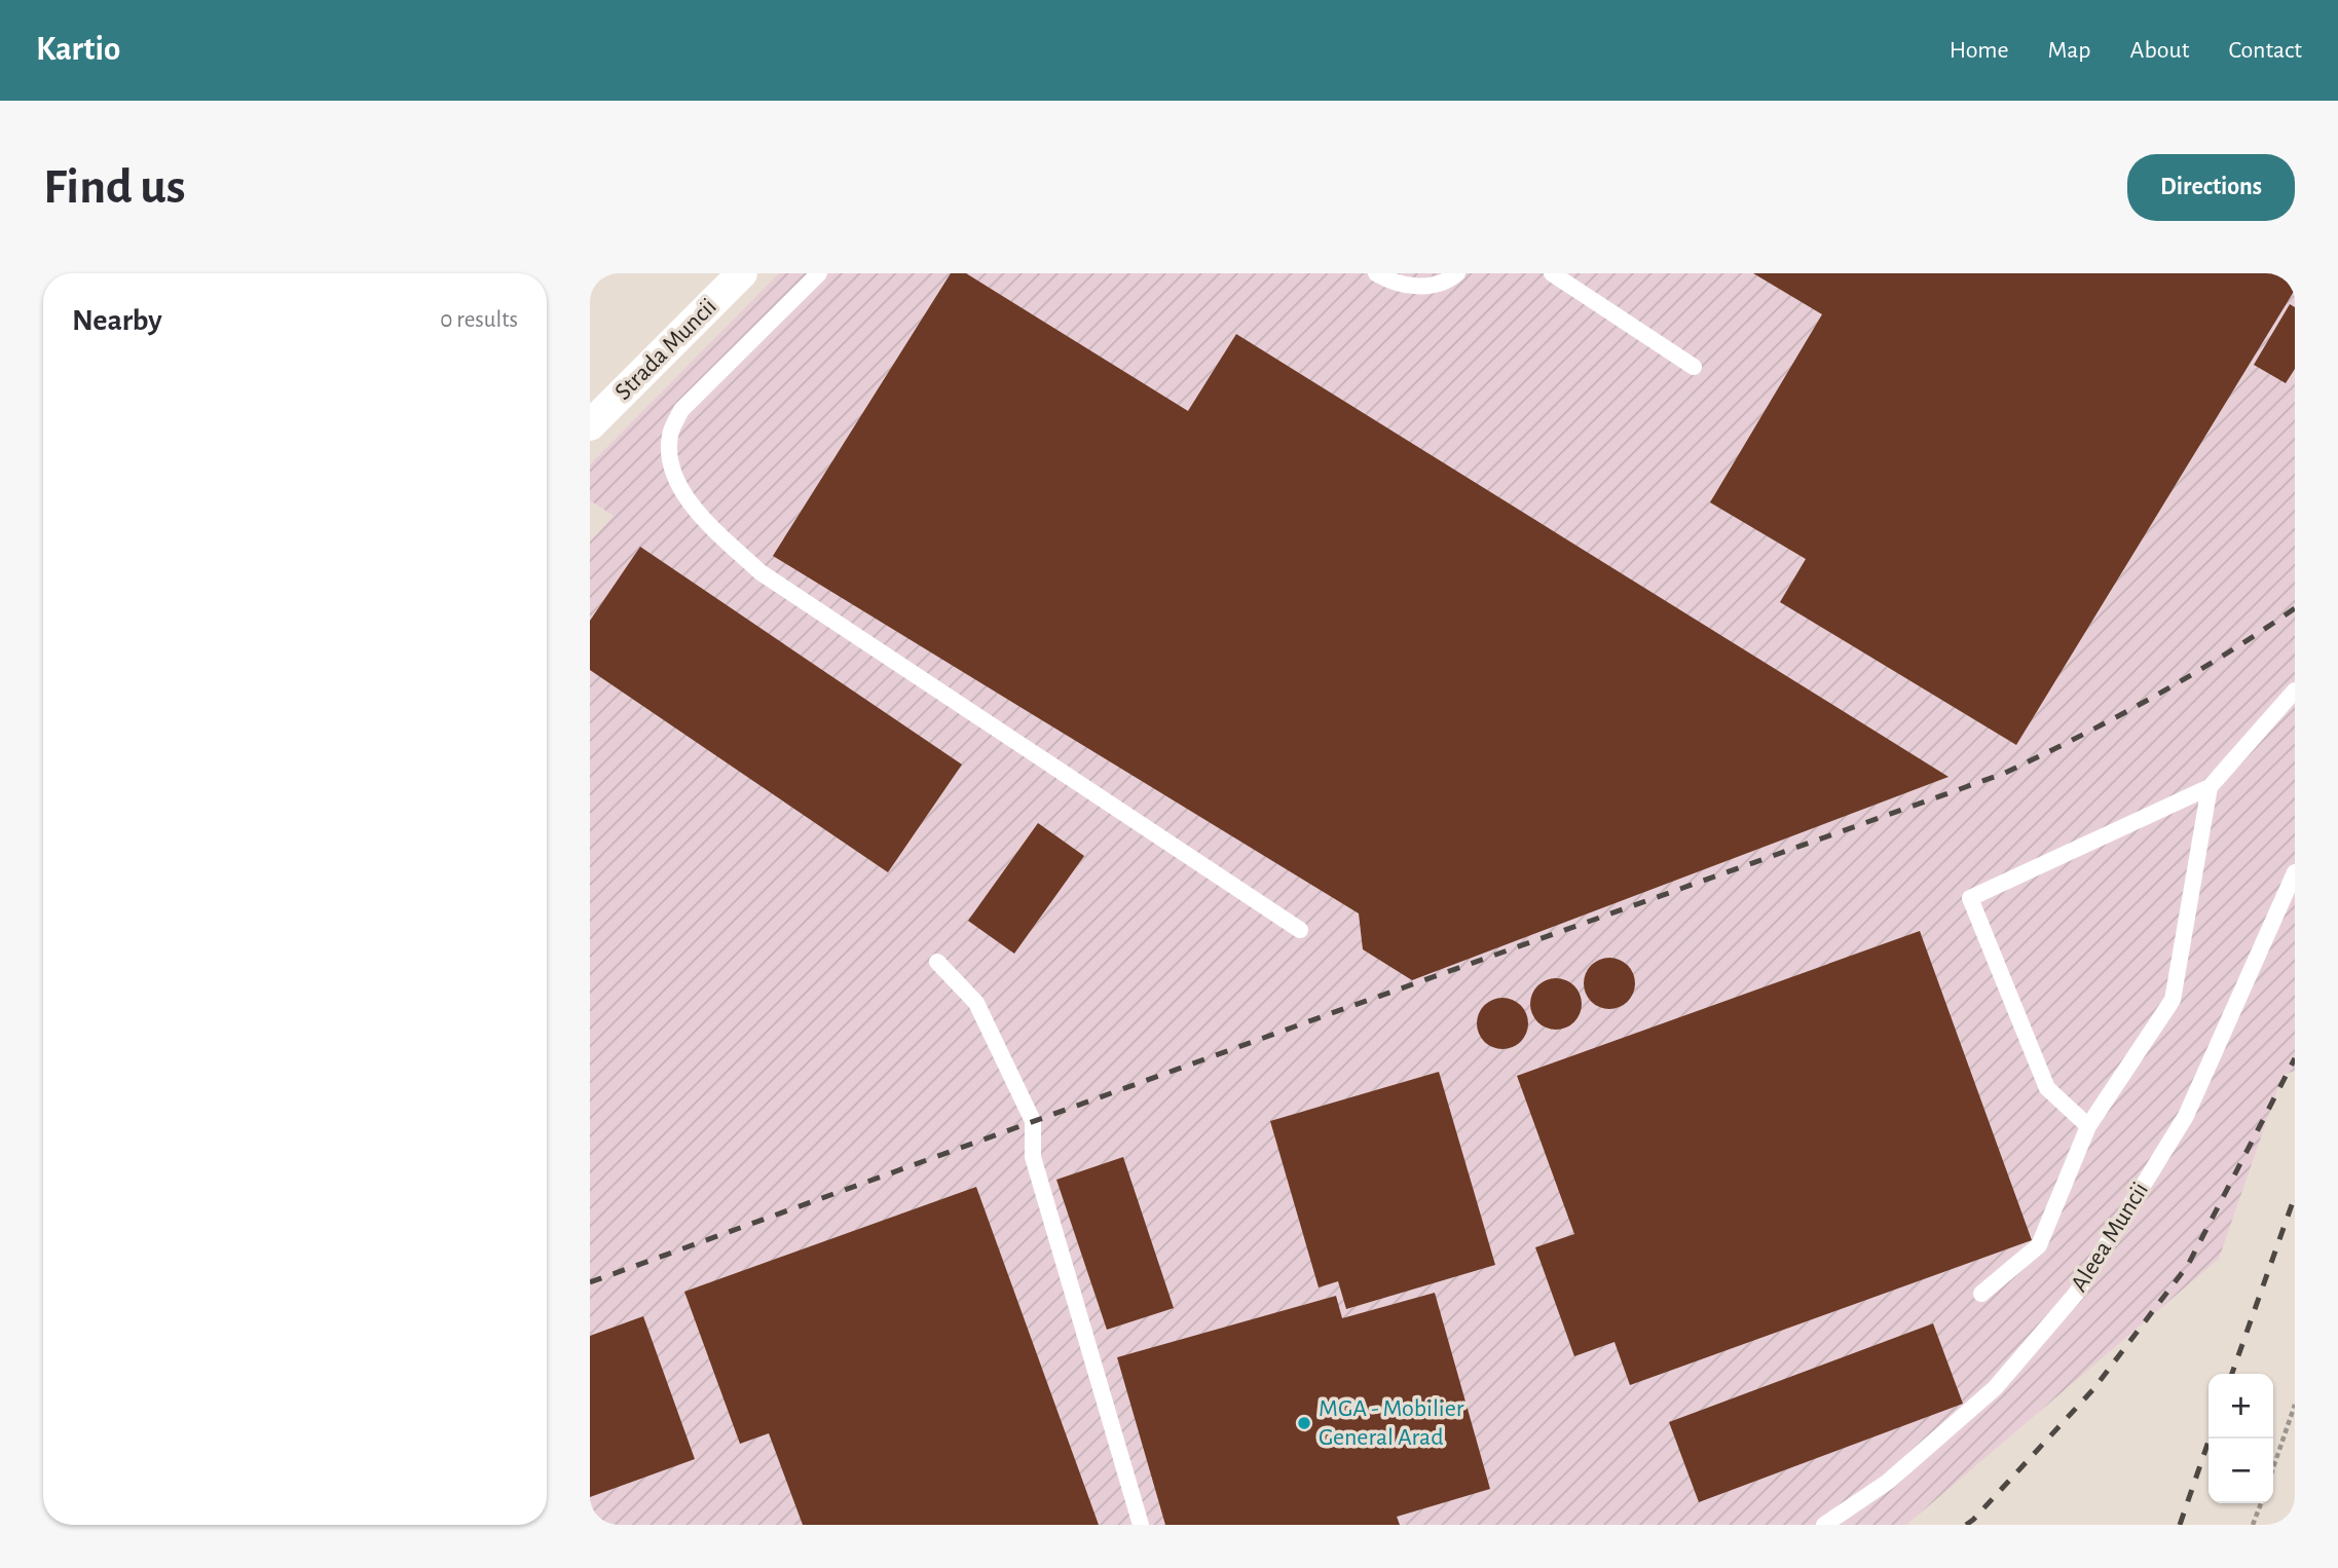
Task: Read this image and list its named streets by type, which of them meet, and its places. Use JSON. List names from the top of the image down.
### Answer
{
  "streets": {
    "street": ["Strada Muncii"],
    "lane": ["Aleea Muncii"]
  },
  "places": ["MGA - Mobilier General Arad"],
  "page": {
    "header": "Kartio",
    "nav": [
      "Home",
      "Map",
      "About",
      "Contact"
    ],
    "buttons": "Directions",
    "title": "Find us",
    "heading": ["Nearby", "0 results"],
    "map_buttons": ["+", "−"]
  }
}
